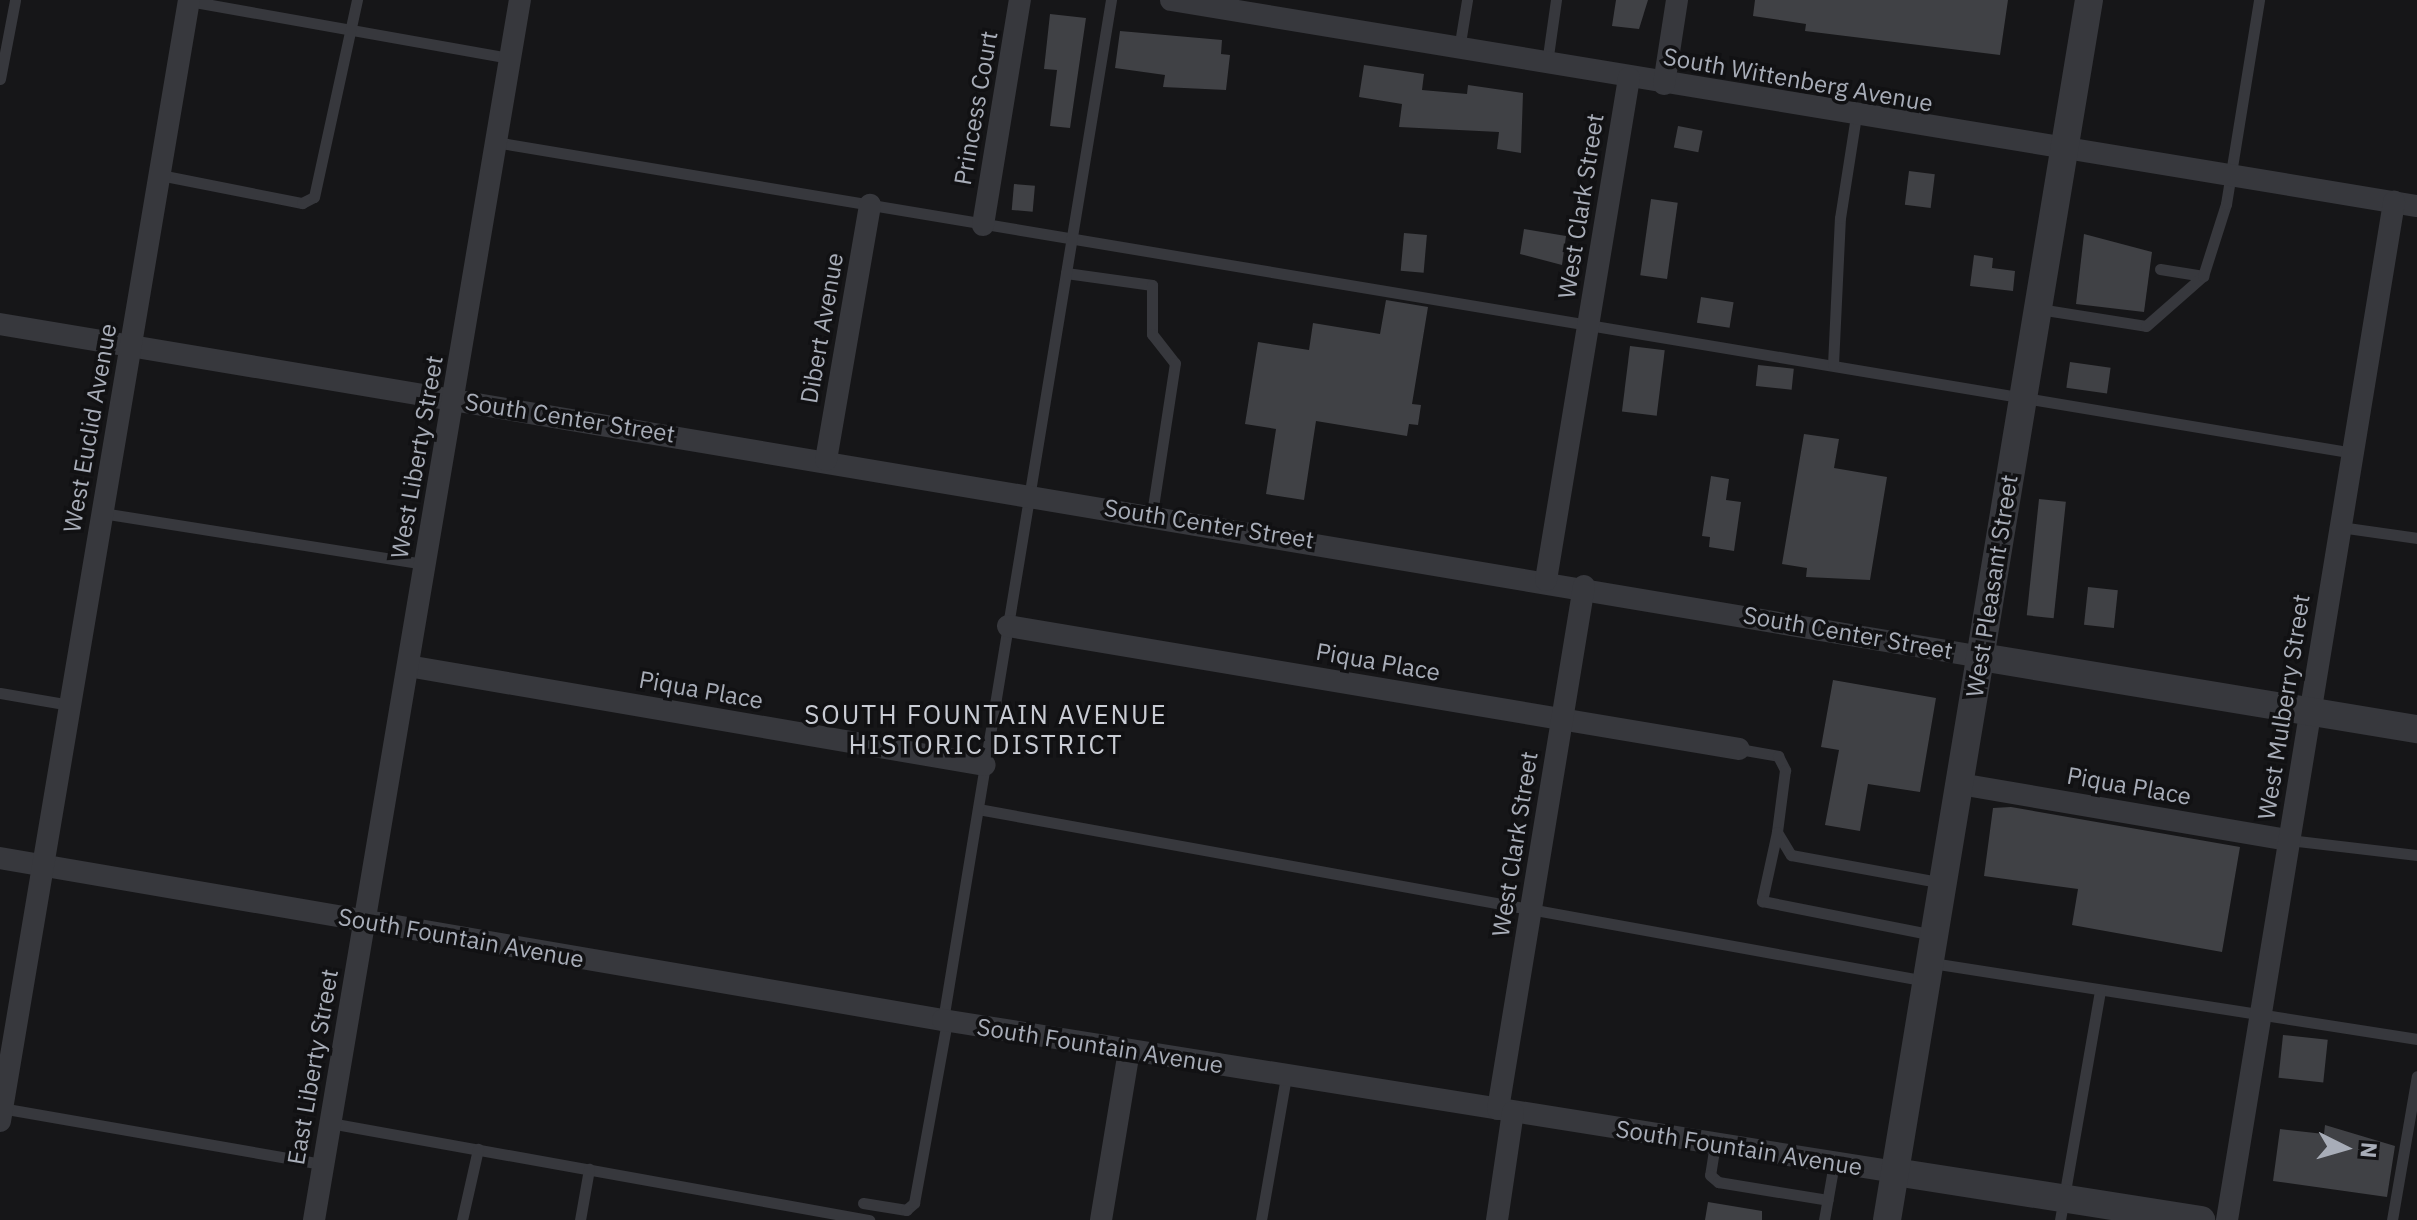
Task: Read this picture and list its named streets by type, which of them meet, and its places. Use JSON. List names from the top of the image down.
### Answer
{
  "streets": {
    "street": [
      "South Wittenberg Avenue",
      "Princess Court",
      "West Clark Street",
      "Dibert Avenue",
      "South Center Street",
      "West Euclid Avenue",
      "West Liberty Street",
      "West Pleasant Street",
      "Piqua Place",
      "West Mulberry Street",
      "South Fountain Avenue",
      "East Liberty Street"
    ]
  },
  "crossings": [
    ["South Wittenberg Avenue", "West Clark Street"],
    ["South Wittenberg Avenue", "West Pleasant Street"],
    ["South Wittenberg Avenue", "West Mulberry Street"],
    ["West Clark Street", "South Center Street"],
    ["West Clark Street", "Piqua Place"],
    ["West Clark Street", "South Fountain Avenue"],
    ["Dibert Avenue", "South Center Street"],
    ["South Center Street", "West Euclid Avenue"],
    ["South Center Street", "West Liberty Street"],
    ["South Center Street", "West Pleasant Street"],
    ["South Center Street", "West Mulberry Street"],
    ["West Euclid Avenue", "South Fountain Avenue"],
    ["West Liberty Street", "Piqua Place"],
    ["West Liberty Street", "South Fountain Avenue"],
    ["West Liberty Street", "East Liberty Street"],
    ["West Pleasant Street", "Piqua Place"],
    ["West Pleasant Street", "South Fountain Avenue"],
    ["Piqua Place", "West Mulberry Street"],
    ["South Fountain Avenue", "East Liberty Street"]
  ],
  "districts": ["SOUTH FOUNTAIN AVENUE HISTORIC DISTRICT"],
  "north": "right"
}
